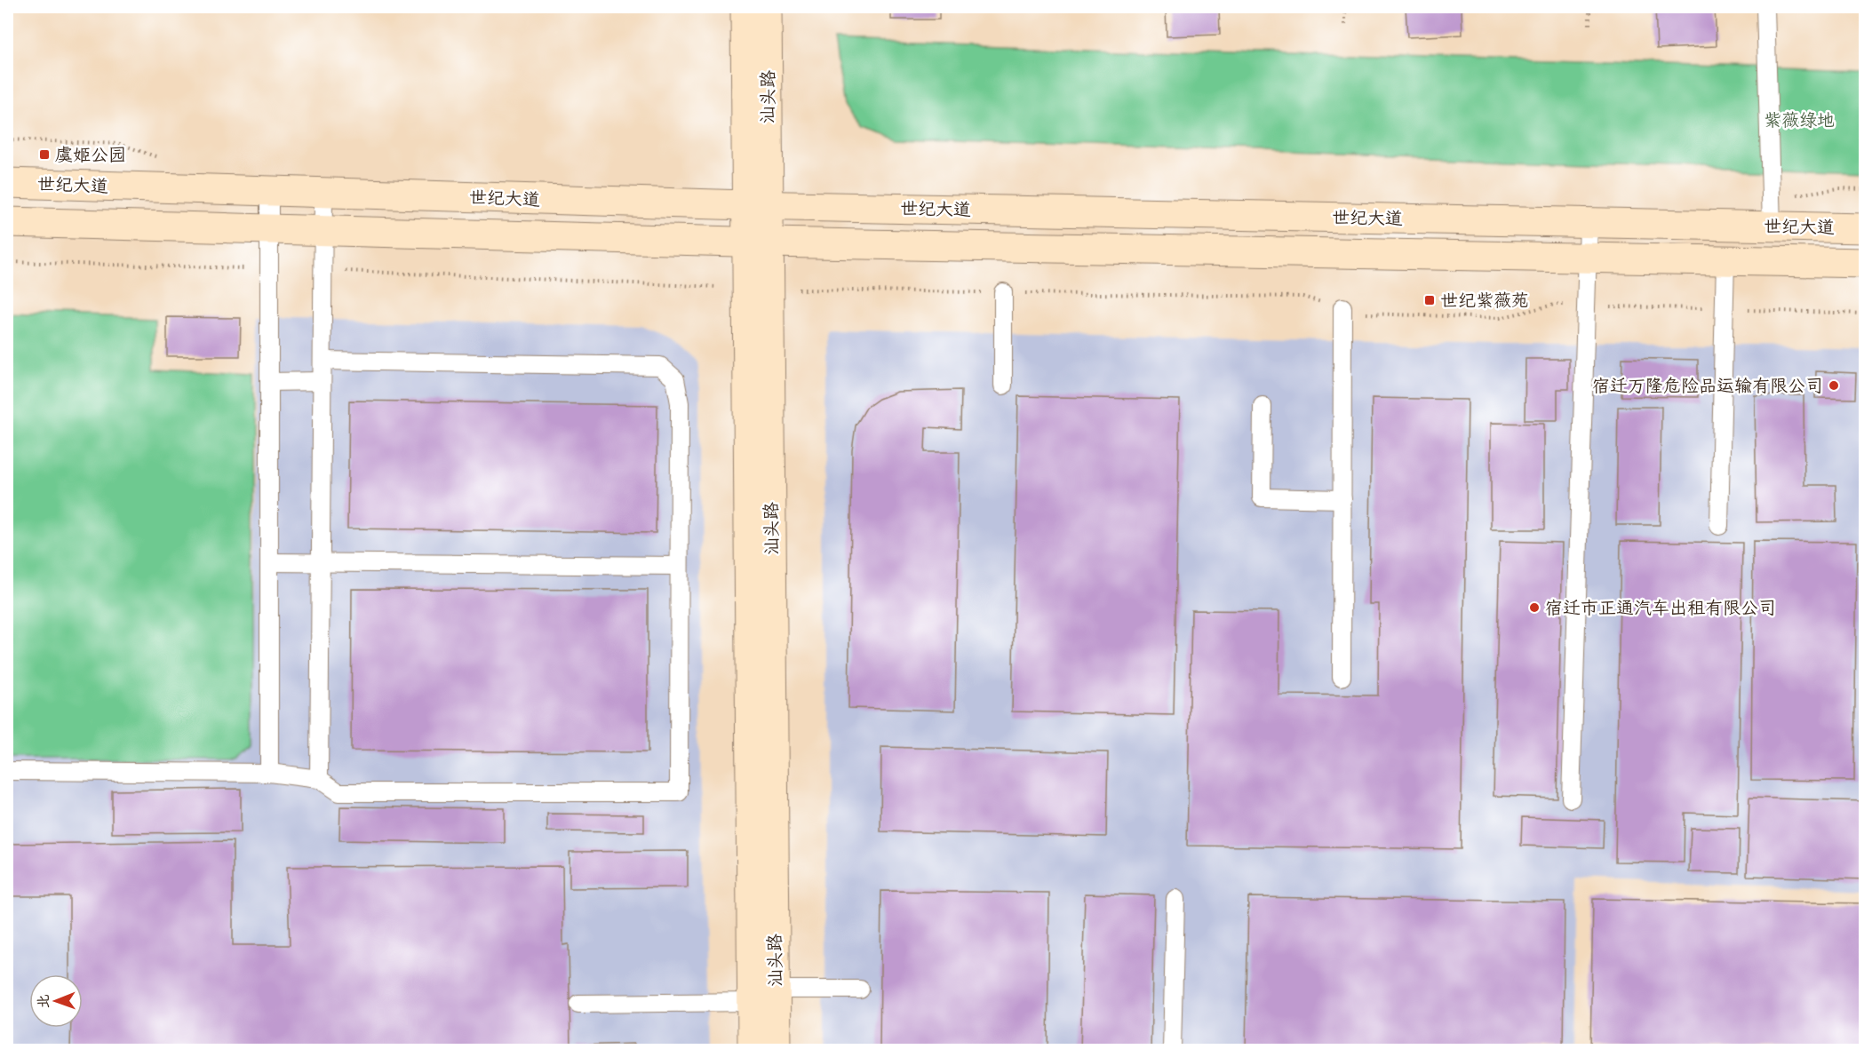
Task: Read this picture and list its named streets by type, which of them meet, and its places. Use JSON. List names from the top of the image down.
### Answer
{
  "streets": {
    "street": ["汕头路", "世纪大道"]
  },
  "crossings": [
    ["汕头路", "世纪大道"]
  ],
  "parks": ["紫薇绿地"],
  "places": {
    "transit": ["虞姬公园", "世纪紫薇苑"],
    "other": ["宿迁万隆危险品运输有限公司", "宿迁市正通汽车出租有限公司"]
  },
  "north": "left"
}
